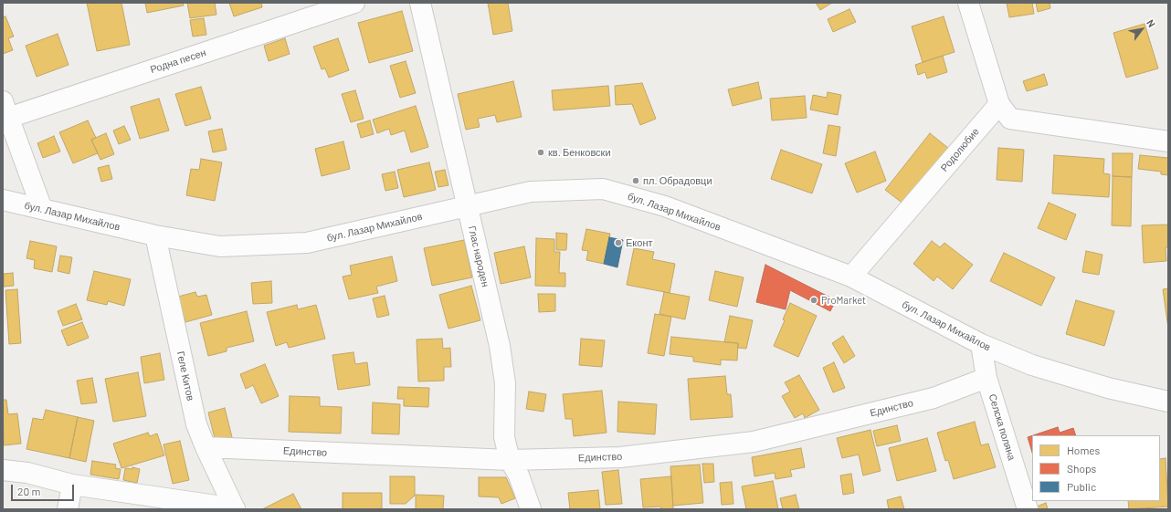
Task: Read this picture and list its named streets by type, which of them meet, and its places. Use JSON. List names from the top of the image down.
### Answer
{
  "streets": {
    "street": [
      "Родна песен",
      "Родолюбие",
      "бул. Лазар Михайлов",
      "Глас народен",
      "Геле Китов",
      "Единство",
      "Селска поляна"
    ]
  },
  "crossings": [
    ["Родолюбие", "бул. Лазар Михайлов"],
    ["бул. Лазар Михайлов", "Глас народен"],
    ["бул. Лазар Михайлов", "Геле Китов"],
    ["бул. Лазар Михайлов", "Селска поляна"],
    ["Глас народен", "Единство"],
    ["Геле Китов", "Единство"],
    ["Единство", "Селска поляна"]
  ],
  "places": [
    "кв. Бенковски",
    "пл. Обрадовци",
    "Еконт",
    "ProMarket"
  ],
  "legend": ["Homes", "Shops", "Public"],
  "scale_bar": "20 m",
  "north": "top right"
}
